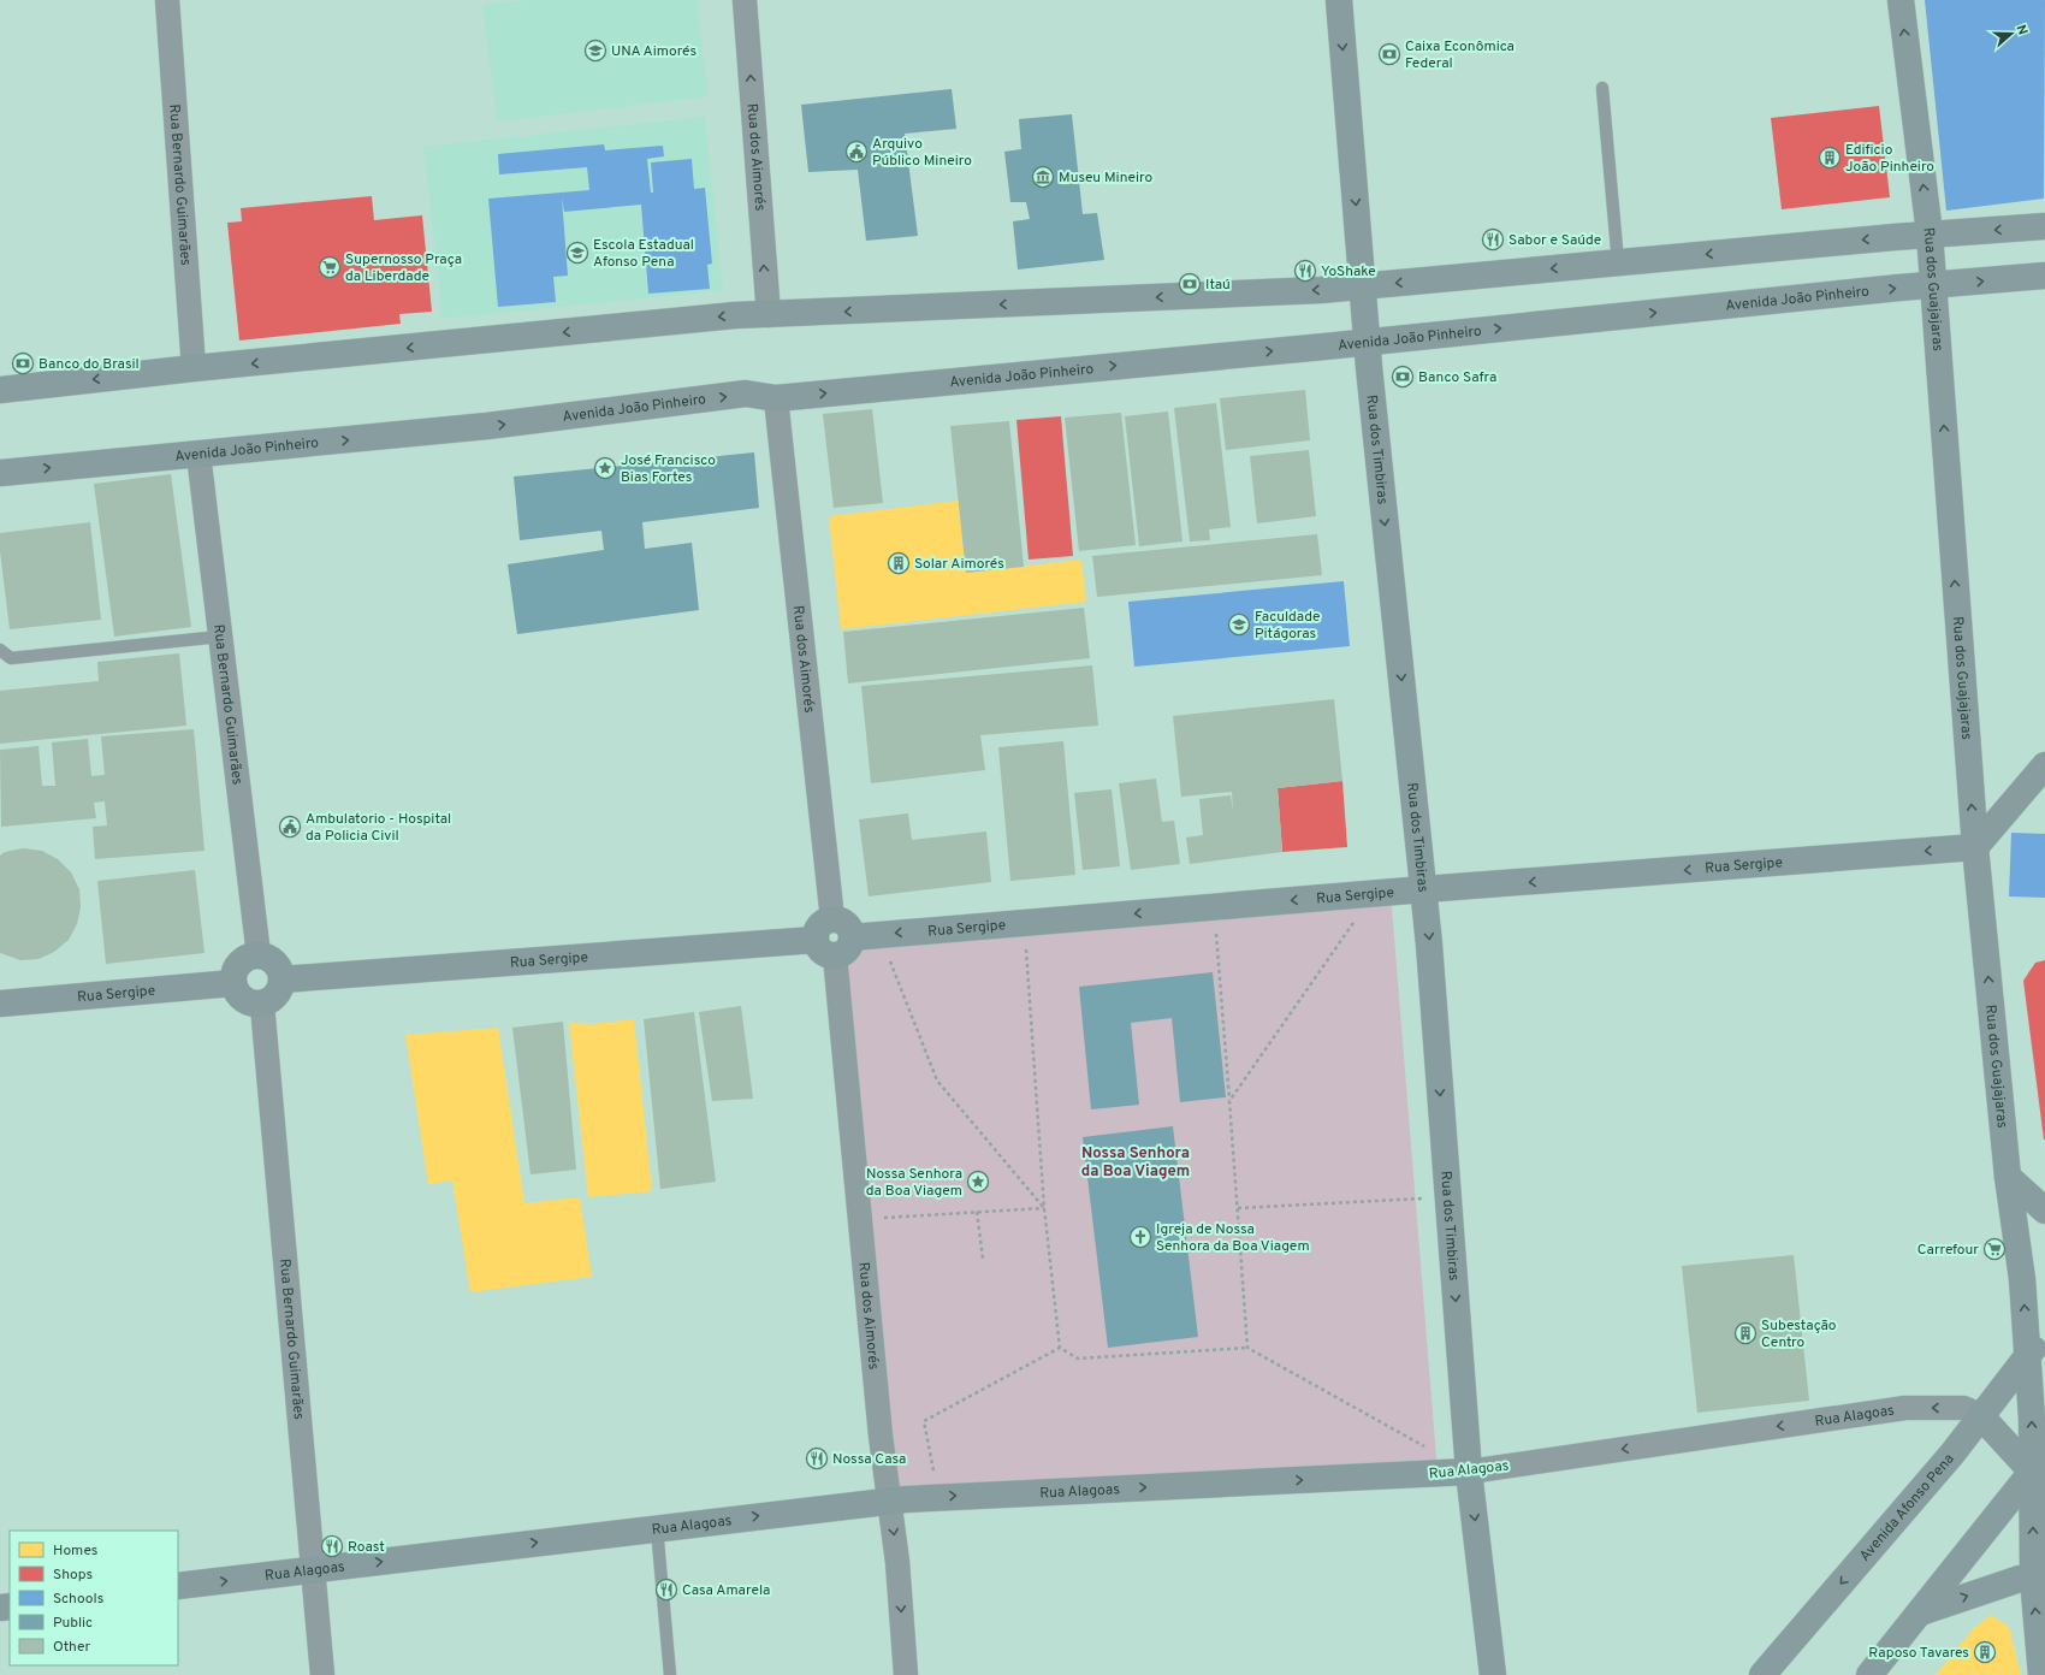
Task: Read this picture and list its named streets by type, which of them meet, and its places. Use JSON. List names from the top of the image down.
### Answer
{
  "streets": {
    "street": [
      "Rua dos Aimorés",
      "Rua Bernardo Guimarães",
      "Rua dos Guajajaras",
      "Avenida João Pinheiro",
      "Rua dos Timbiras",
      "Rua Sergipe",
      "Rua Alagoas",
      "Avenida Afonso Pena"
    ]
  },
  "crossings": [
    ["Rua dos Aimorés", "Avenida João Pinheiro"],
    ["Rua dos Aimorés", "Rua Sergipe"],
    ["Rua dos Aimorés", "Rua Alagoas"],
    ["Rua Bernardo Guimarães", "Avenida João Pinheiro"],
    ["Rua Bernardo Guimarães", "Rua Sergipe"],
    ["Rua Bernardo Guimarães", "Rua Alagoas"],
    ["Rua dos Guajajaras", "Avenida João Pinheiro"],
    ["Rua dos Guajajaras", "Rua Sergipe"],
    ["Rua dos Guajajaras", "Avenida Afonso Pena"],
    ["Avenida João Pinheiro", "Rua dos Timbiras"],
    ["Rua dos Timbiras", "Rua Sergipe"],
    ["Rua dos Timbiras", "Rua Alagoas"],
    ["Rua Alagoas", "Avenida Afonso Pena"]
  ],
  "one_way": ["Rua dos Guajajaras", "Rua dos Timbiras", "Rua Sergipe"],
  "districts": ["Nossa Senhora da Boa Viagem"],
  "places": {
    "school or university": ["UNA Aimorés", "Escola Estadual Afonso Pena", "Faculdade Pitágoras"],
    "bank": [
      "Caixa Econômica Federal",
      "Itaú",
      "Banco do Brasil",
      "Banco Safra"
    ],
    "public building": ["Arquivo Público Mineiro", "Ambulatorio - Hospital da Policia Civil"],
    "building": [
      "Edificio João Pinheiro",
      "Solar Aimorés",
      "Subestação Centro",
      "Raposo Tavares"
    ],
    "museum": ["Museu Mineiro"],
    "restaurant": [
      "Sabor e Saúde",
      "YoShake",
      "Nossa Casa",
      "Roast",
      "Casa Amarela"
    ],
    "supermarket": ["Supernosso Praça da Liberdade", "Carrefour"],
    "place": ["José Francisco Bias Fortes", "Nossa Senhora da Boa Viagem"],
    "church": ["Igreja de Nossa Senhora da Boa Viagem"]
  },
  "legend": [
    "Homes",
    "Shops",
    "Schools",
    "Public",
    "Other"
  ],
  "north": "right"
}
